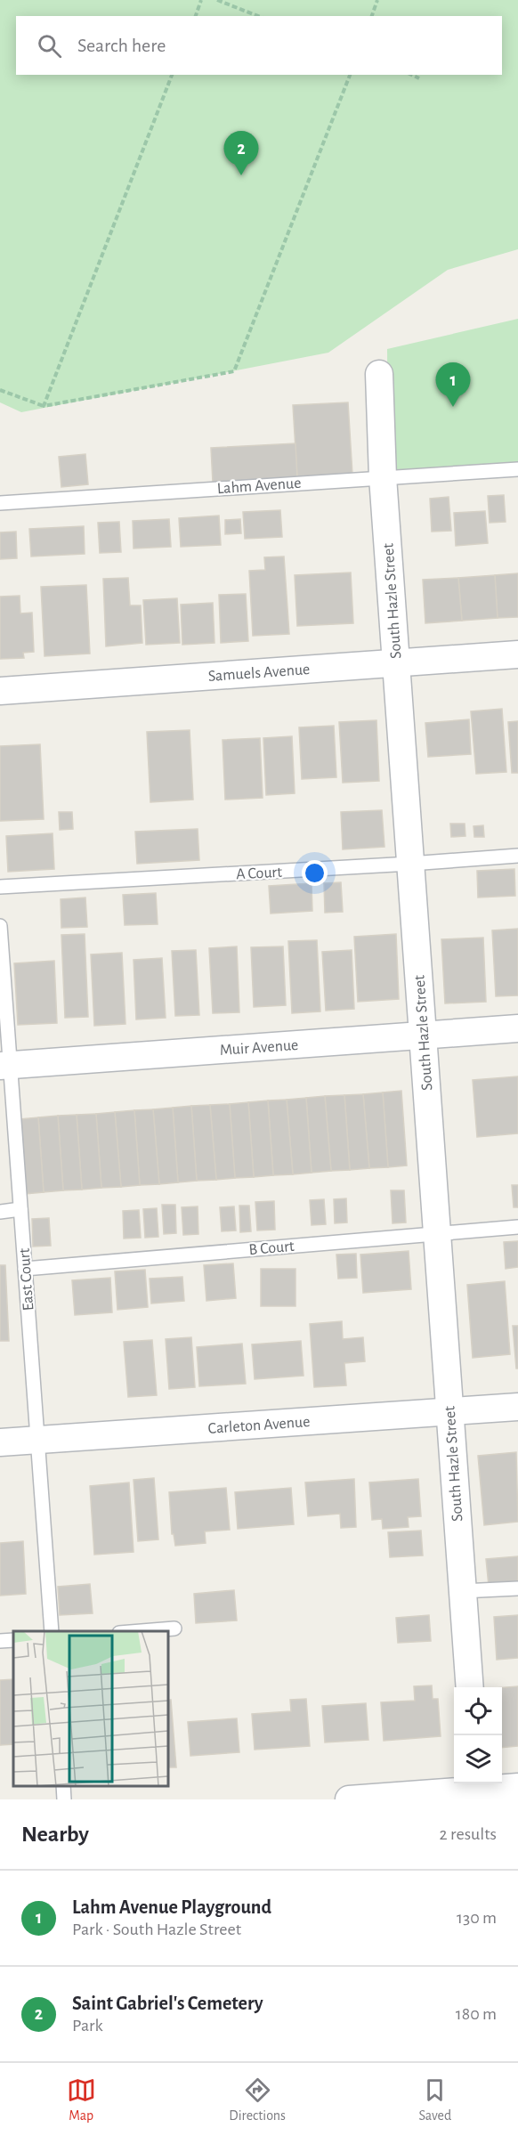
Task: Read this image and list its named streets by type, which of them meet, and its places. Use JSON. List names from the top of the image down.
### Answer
{
  "streets": {
    "street": [
      "South Hazle Street",
      "Samuels Avenue",
      "Muir Avenue",
      "Carleton Avenue"
    ],
    "lane": [
      "Lahm Avenue",
      "A Court",
      "B Court",
      "East Court"
    ]
  },
  "crossings": [
    ["Lahm Avenue", "South Hazle Street"],
    ["South Hazle Street", "Samuels Avenue"],
    ["South Hazle Street", "A Court"],
    ["South Hazle Street", "Muir Avenue"],
    ["South Hazle Street", "B Court"],
    ["South Hazle Street", "Carleton Avenue"],
    ["Muir Avenue", "East Court"],
    ["B Court", "East Court"],
    ["East Court", "Carleton Avenue"]
  ],
  "page": {
    "search": "Search here",
    "pins": ["2", "1"],
    "heading": ["Nearby", "2 results"],
    "list": [
      {
        "mark": "1",
        "name": "Lahm Avenue Playground",
        "note": "Park · South Hazle Street",
        "value": "130 m"
      },
      {
        "mark": "2",
        "name": "Saint Gabriel's Cemetery",
        "note": "Park",
        "value": "180 m"
      }
    ],
    "nav": ["Map", "Directions", "Saved"]
  }
}
